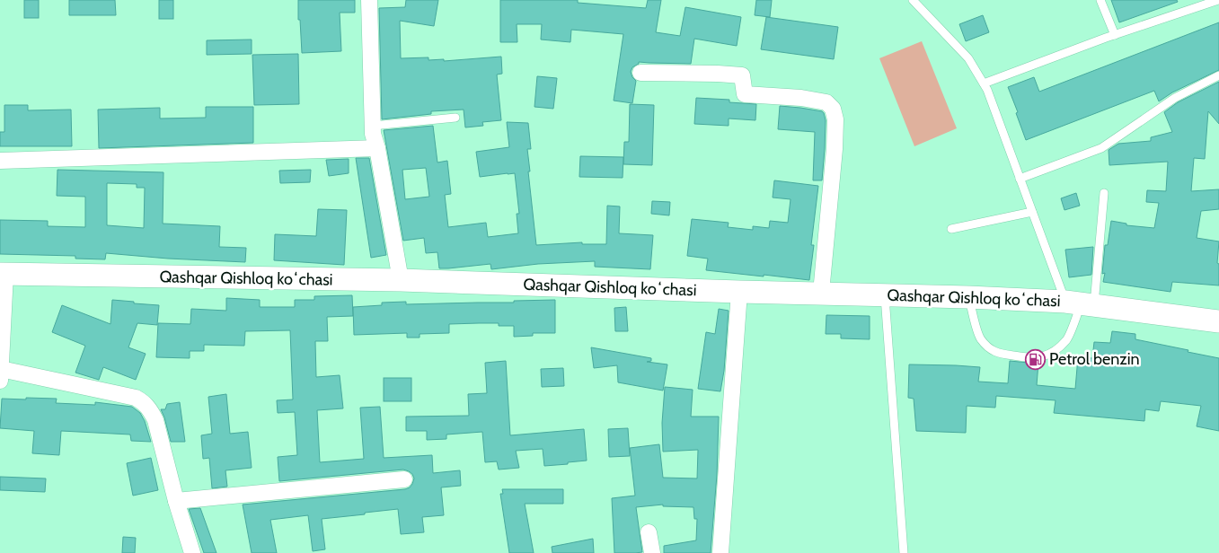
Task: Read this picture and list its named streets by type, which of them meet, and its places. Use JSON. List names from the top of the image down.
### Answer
{
  "streets": {
    "main road": ["Qashqar Qishloq koʻchasi"]
  },
  "places": {
    "fuel station": ["Petrol benzin"]
  }
}
